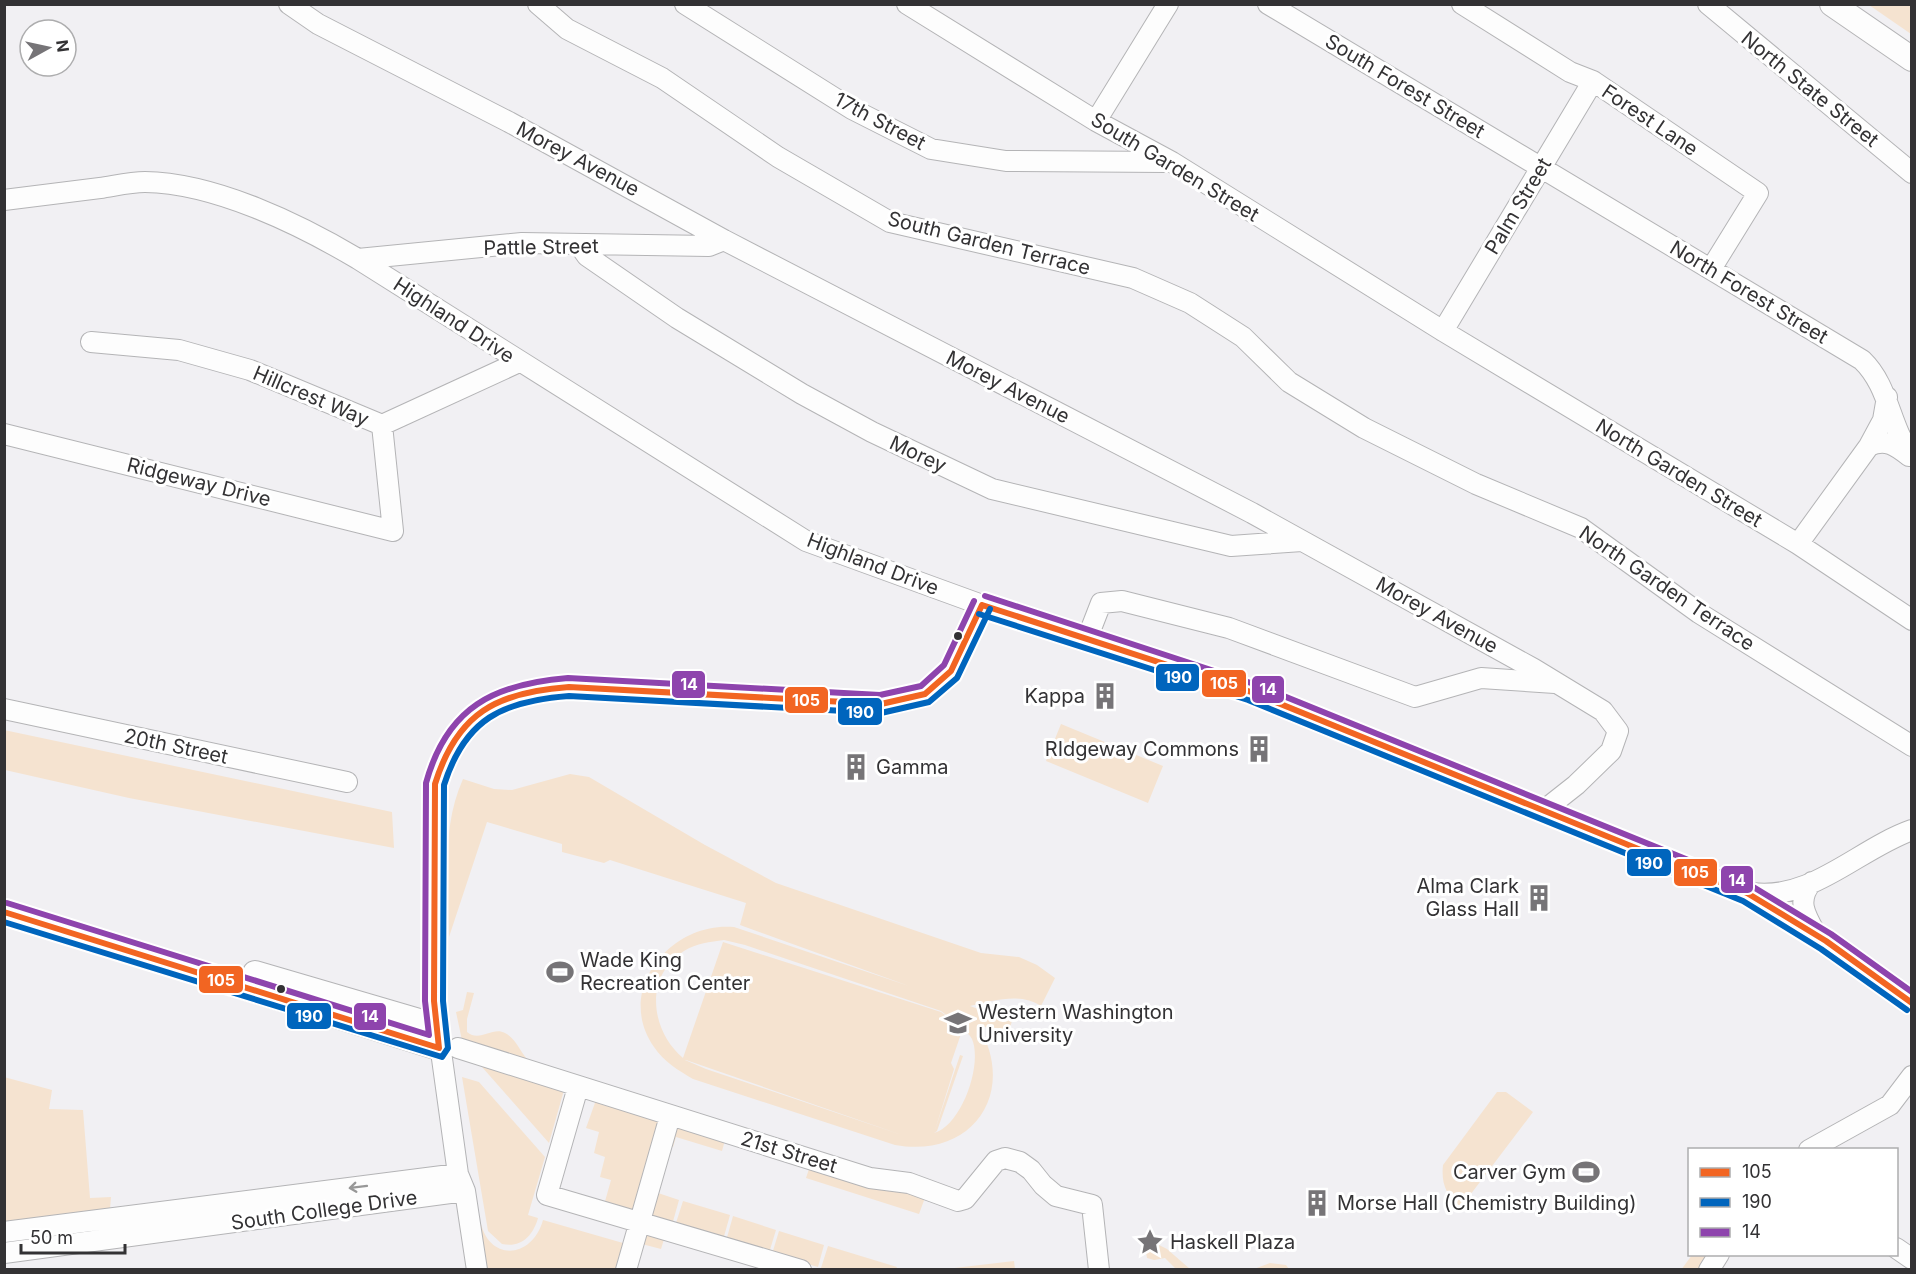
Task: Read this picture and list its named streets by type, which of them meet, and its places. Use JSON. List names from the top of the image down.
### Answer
{
  "streets": {
    "street": [
      "South Forest Street",
      "North State Street",
      "Forest Lane",
      "17th Street",
      "Morey Avenue",
      "South Garden Street",
      "Palm Street",
      "South Garden Terrace",
      "Pattle Street",
      "North Forest Street",
      "Highland Drive",
      "Hillcrest Way",
      "Morey",
      "North Garden Street",
      "Ridgeway Drive",
      "North Garden Terrace",
      "20th Street",
      "21st Street",
      "South College Drive"
    ]
  },
  "crossings": [
    ["South Forest Street", "Palm Street"],
    ["South Forest Street", "North Forest Street"],
    ["Forest Lane", "Palm Street"],
    ["Forest Lane", "North Forest Street"],
    ["17th Street", "South Garden Street"],
    ["Morey Avenue", "Pattle Street"],
    ["Morey Avenue", "Highland Drive"],
    ["Morey Avenue", "Morey"],
    ["South Garden Street", "Palm Street"],
    ["South Garden Street", "North Garden Street"],
    ["Palm Street", "North Forest Street"],
    ["Palm Street", "North Garden Street"],
    ["South Garden Terrace", "North Garden Terrace"],
    ["Pattle Street", "Highland Drive"],
    ["Pattle Street", "Morey"],
    ["Highland Drive", "Hillcrest Way"],
    ["Hillcrest Way", "Ridgeway Drive"]
  ],
  "places": {
    "building": [
      "Kappa",
      "RIdgeway Commons",
      "Gamma",
      "Alma Clark Glass Hall",
      "Morse Hall (Chemistry Building)"
    ],
    "sports": ["Wade King Recreation Center", "Carver Gym"],
    "school or university": ["Western Washington University"],
    "place": ["Haskell Plaza"]
  },
  "lines": ["transit line 14", "transit line 105", "transit line 190"],
  "legend": ["105", "190", "14"],
  "scale_bar": "50 m",
  "north": "right"
}
